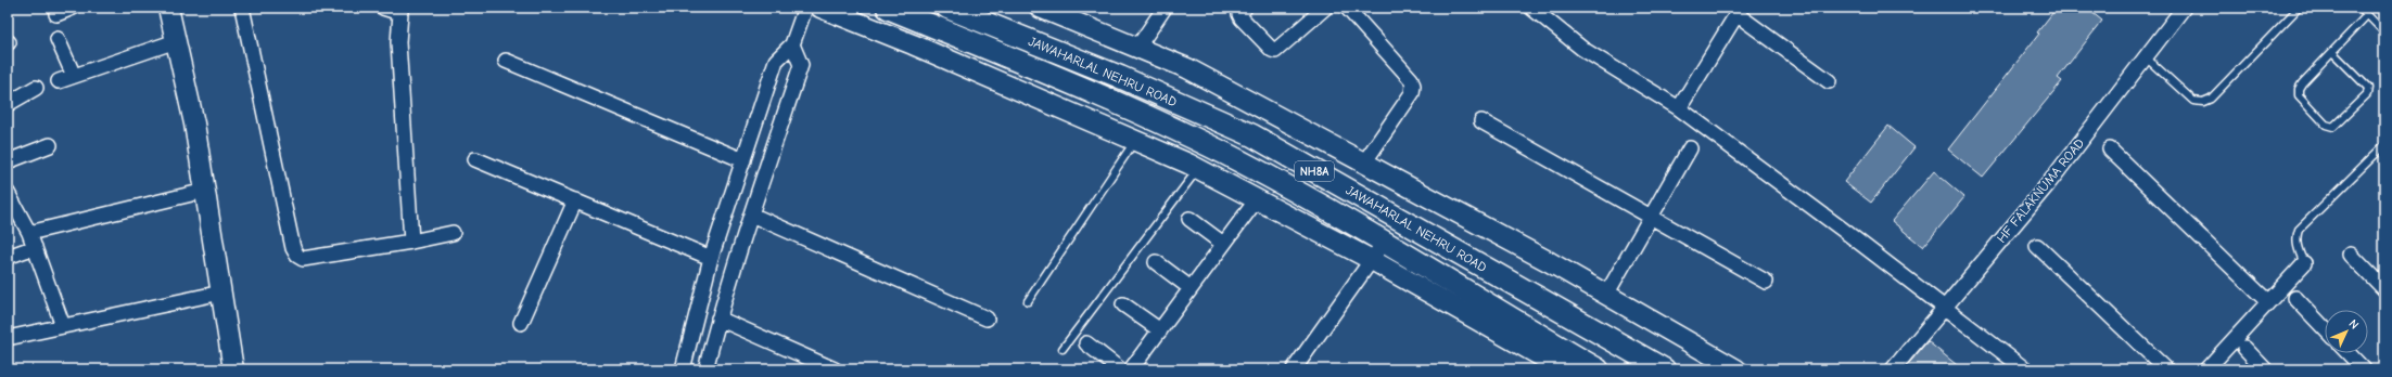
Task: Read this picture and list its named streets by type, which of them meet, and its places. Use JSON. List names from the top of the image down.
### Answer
{
  "streets": {
    "main road": ["JAWAHARLAL NEHRU ROAD", "NH8A"],
    "street": ["HF FALAKNUMA ROAD"]
  },
  "north": "top right"
}
